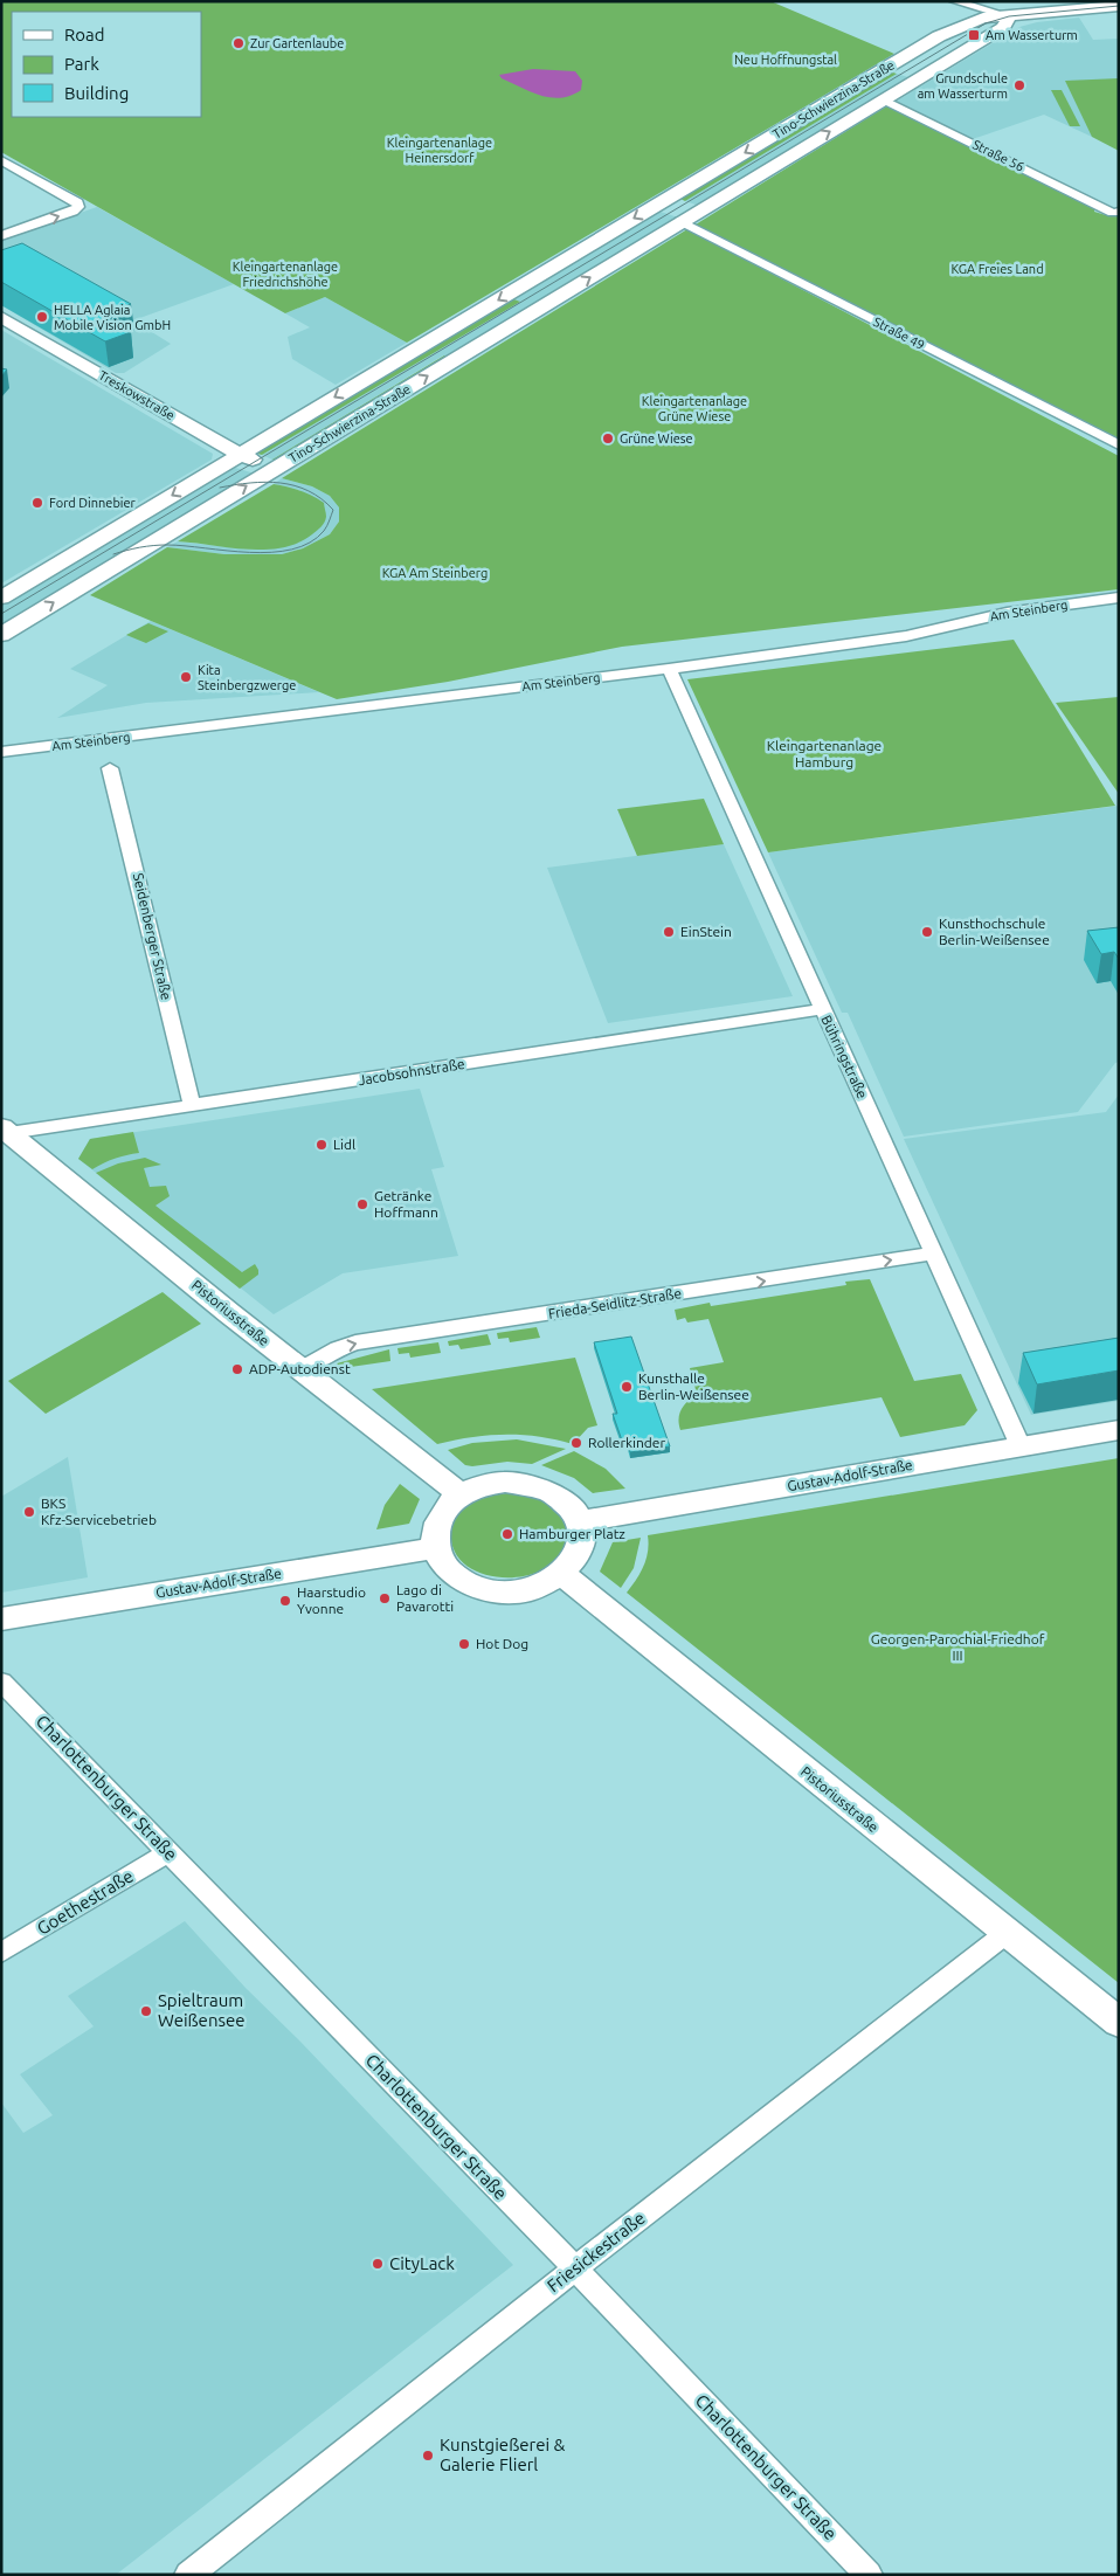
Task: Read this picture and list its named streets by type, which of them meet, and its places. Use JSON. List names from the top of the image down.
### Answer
{
  "streets": {
    "main road": [
      "Tino-Schwierzina-Straße",
      "Treskowstraße",
      "Pistoriusstraße",
      "Gustav-Adolf-Straße"
    ],
    "street": [
      "Straße 56",
      "Straße 49",
      "Am Steinberg",
      "Seidenberger Straße",
      "Bühringstraße",
      "Jacobsohnstraße",
      "Frieda-Seidlitz-Straße",
      "Charlottenburger Straße",
      "Goethestraße",
      "Friesickestraße"
    ]
  },
  "crossings": [
    ["Tino-Schwierzina-Straße", "Straße 56"],
    ["Tino-Schwierzina-Straße", "Straße 49"],
    ["Tino-Schwierzina-Straße", "Treskowstraße"],
    ["Am Steinberg", "Bühringstraße"],
    ["Seidenberger Straße", "Jacobsohnstraße"],
    ["Bühringstraße", "Jacobsohnstraße"],
    ["Bühringstraße", "Frieda-Seidlitz-Straße"],
    ["Bühringstraße", "Gustav-Adolf-Straße"],
    ["Jacobsohnstraße", "Pistoriusstraße"],
    ["Frieda-Seidlitz-Straße", "Pistoriusstraße"],
    ["Pistoriusstraße", "Gustav-Adolf-Straße"],
    ["Pistoriusstraße", "Friesickestraße"],
    ["Charlottenburger Straße", "Goethestraße"],
    ["Charlottenburger Straße", "Friesickestraße"]
  ],
  "one_way": ["Frieda-Seidlitz-Straße"],
  "parks": [
    "Neu Hoffnungstal",
    "Kleingartenanlage Heinersdorf",
    "Kleingartenanlage Friedrichshöhe",
    "KGA Freies Land",
    "Kleingartenanlage Grüne Wiese",
    "KGA Am Steinberg",
    "Kleingartenanlage Hamburg",
    "Georgen-Parochial-Friedhof III"
  ],
  "places": {
    "transit": ["Am Wasserturm"],
    "other": [
      "Zur Gartenlaube",
      "Grundschule am Wasserturm",
      "HELLA Aglaia Mobile Vision GmbH",
      "Grüne Wiese",
      "Ford Dinnebier",
      "Kita Steinbergzwerge",
      "EinStein",
      "Kunsthochschule Berlin-Weißensee",
      "Lidl",
      "Getränke Hoffmann",
      "ADP-Autodienst",
      "Kunsthalle Berlin-Weißensee",
      "Rollerkinder",
      "BKS Kfz-Servicebetrieb",
      "Hamburger Platz",
      "Lago di Pavarotti",
      "Haarstudio Yvonne",
      "Hot Dog",
      "Spieltraum Weißensee",
      "CityLack",
      "Kunstgießerei & Galerie Flierl"
    ]
  },
  "legend": ["Road", "Park", "Building"]
}
